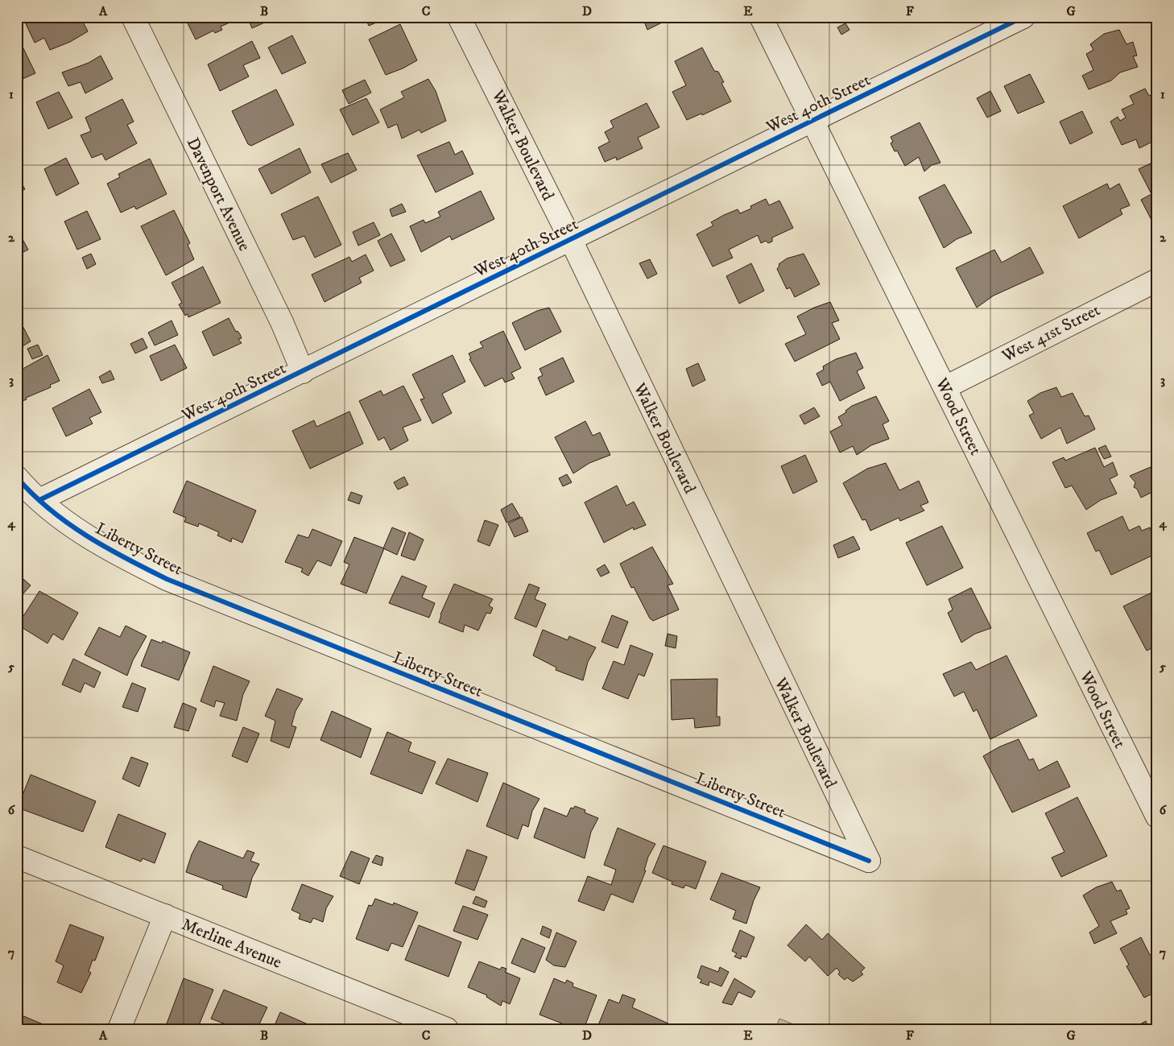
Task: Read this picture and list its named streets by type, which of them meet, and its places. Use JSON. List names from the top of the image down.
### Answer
{
  "streets": {
    "street": [
      "West 40th Street",
      "Walker Boulevard",
      "Davenport Avenue",
      "West 41st Street",
      "Wood Street",
      "Liberty Street",
      "Merline Avenue"
    ]
  },
  "crossings": [
    ["West 40th Street", "Walker Boulevard"],
    ["West 40th Street", "Davenport Avenue"],
    ["West 40th Street", "Wood Street"],
    ["West 40th Street", "Liberty Street"],
    ["Walker Boulevard", "Liberty Street"],
    ["West 41st Street", "Wood Street"]
  ],
  "grid": {
    "columns": [
      "A",
      "B",
      "C",
      "D",
      "E",
      "F",
      "G"
    ],
    "rows": [
      "1",
      "2",
      "3",
      "4",
      "5",
      "6",
      "7"
    ]
  }
}
